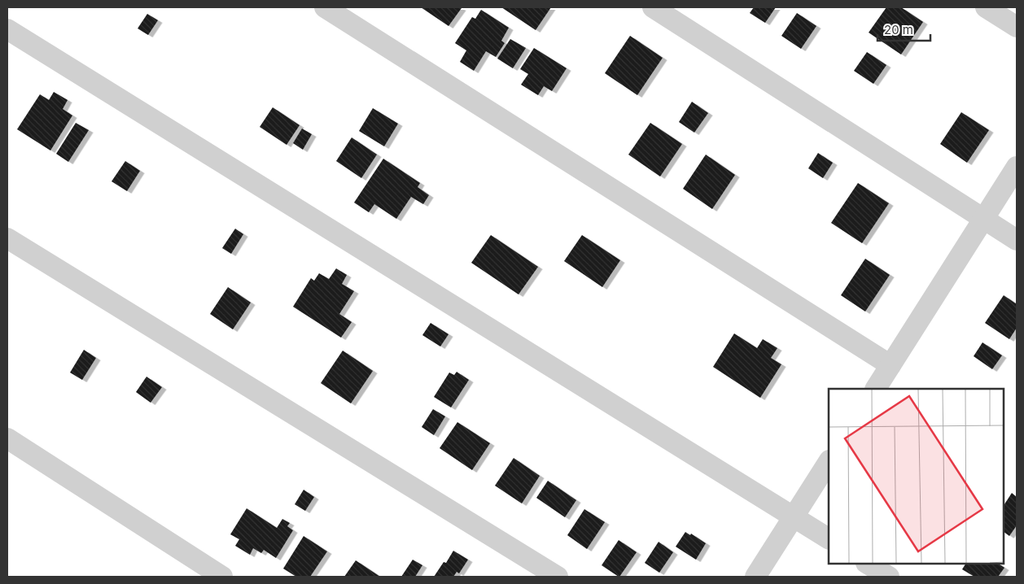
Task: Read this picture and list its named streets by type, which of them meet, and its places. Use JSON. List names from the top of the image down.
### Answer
{
  "scale_bar": "20 m"
}
